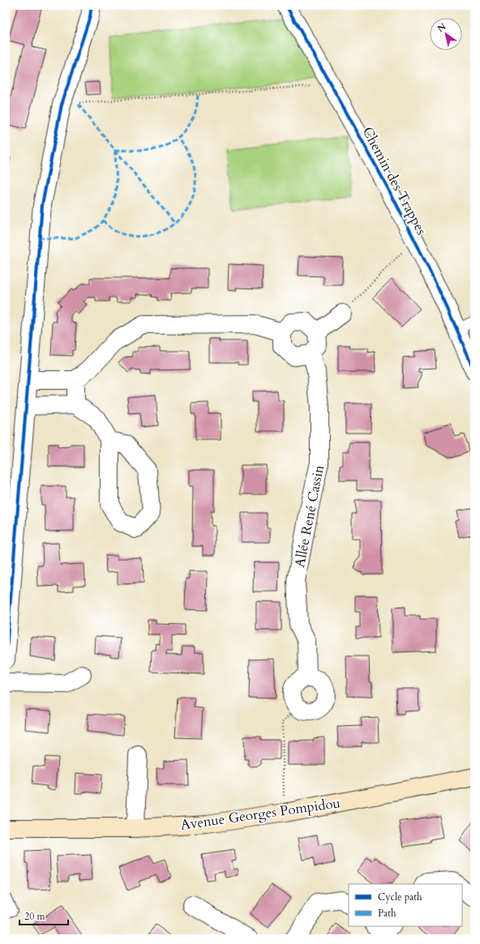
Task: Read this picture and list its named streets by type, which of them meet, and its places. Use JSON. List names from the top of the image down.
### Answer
{
  "streets": {
    "main road": ["Avenue Georges Pompidou"],
    "street": ["Chemin des Trappes", "Allée René Cassin"]
  },
  "legend": ["Cycle path", "Path"],
  "scale_bar": "20 m",
  "north": "top left"
}
